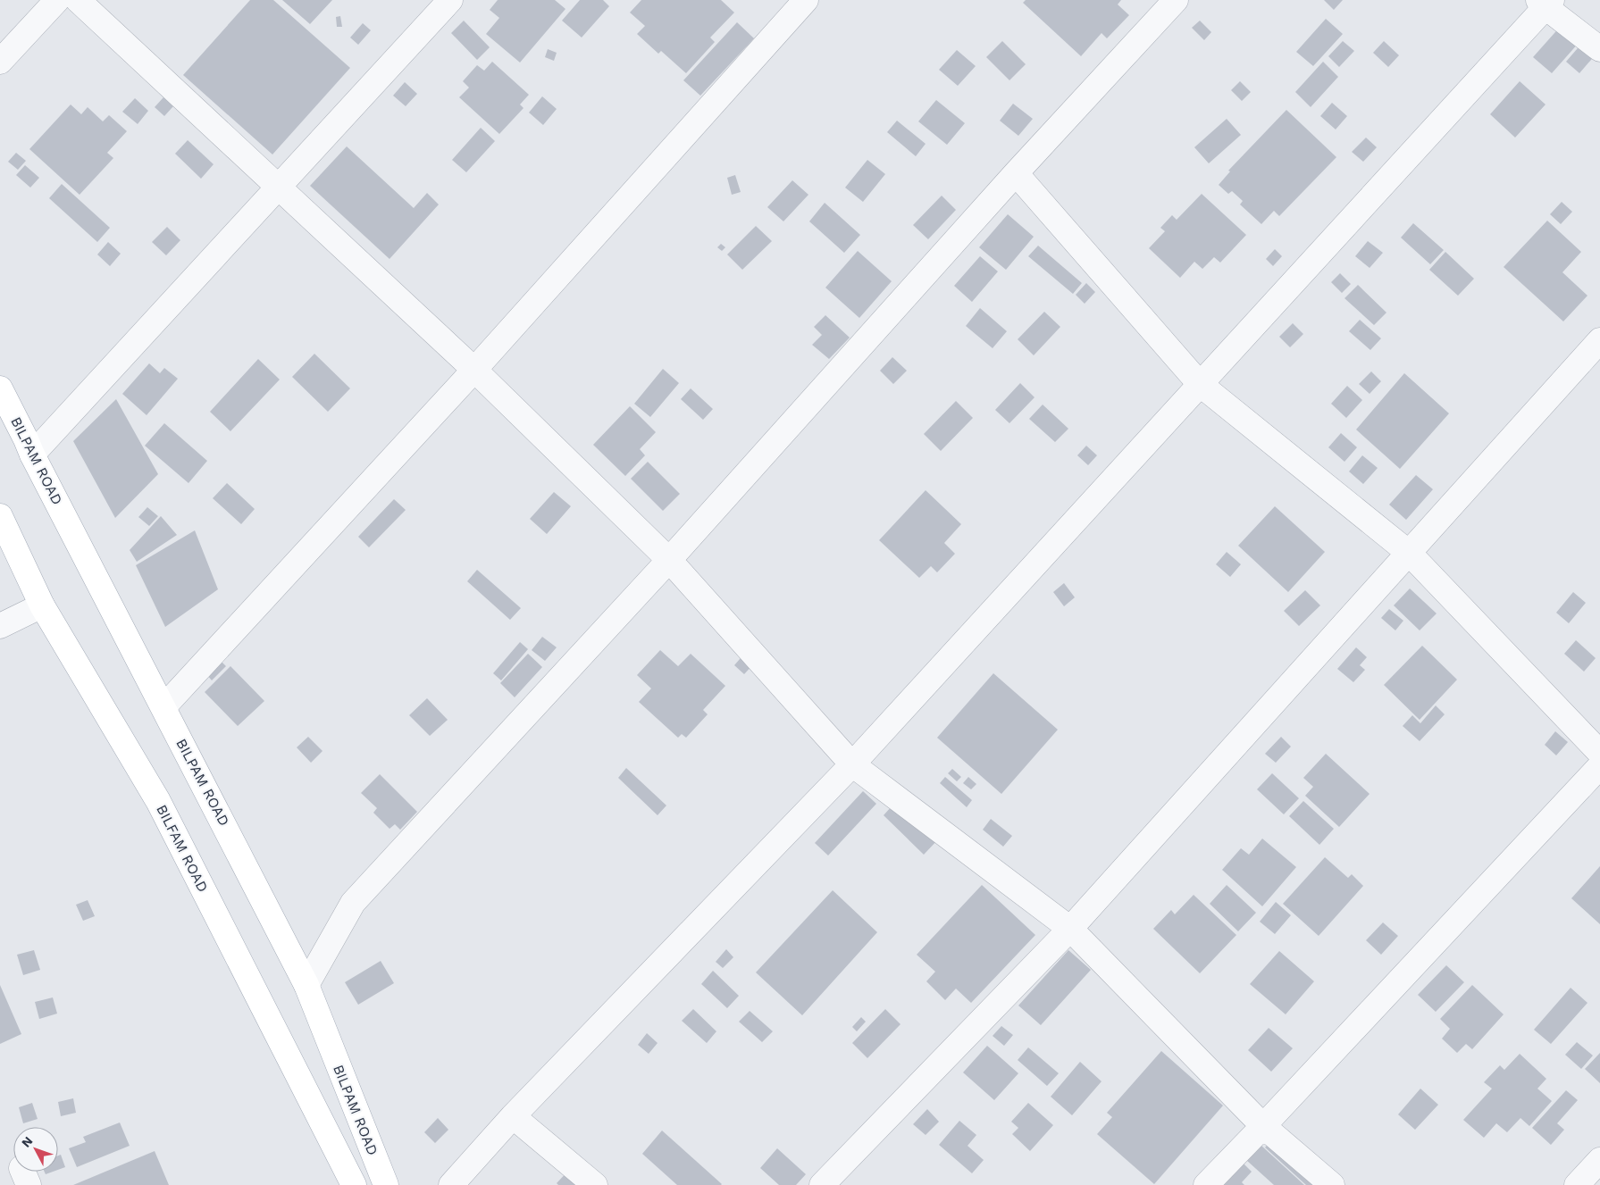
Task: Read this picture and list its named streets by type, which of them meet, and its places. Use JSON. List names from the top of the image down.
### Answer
{
  "streets": {
    "main road": ["BILPAM ROAD", "BILFAM ROAD"]
  },
  "north": "top left"
}
